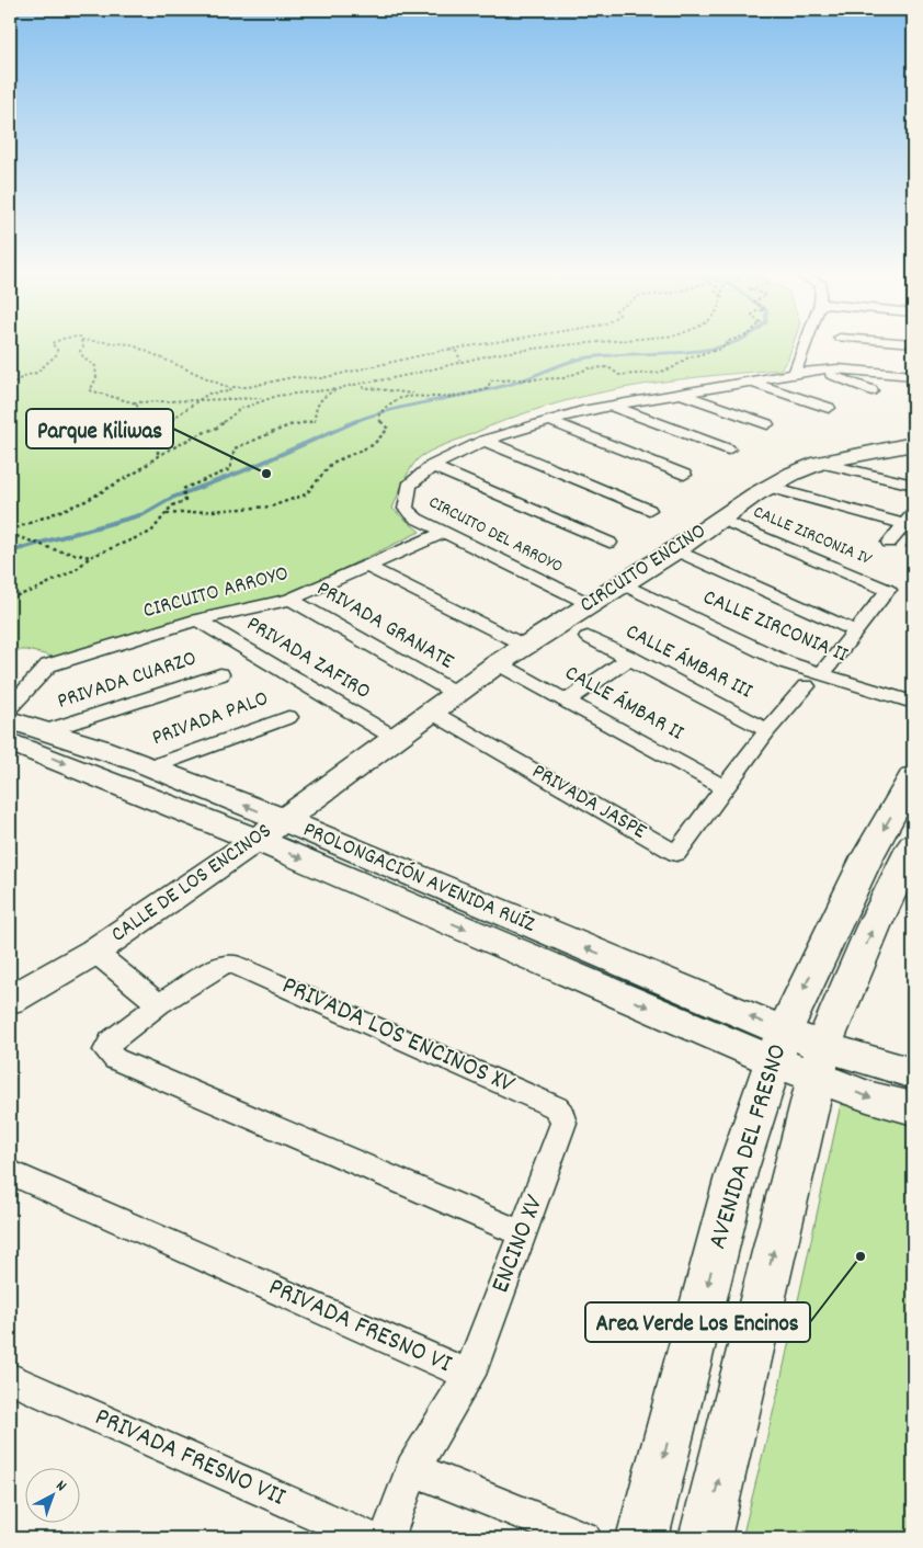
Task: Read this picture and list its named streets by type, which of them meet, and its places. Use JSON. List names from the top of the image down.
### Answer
{
  "streets": {
    "street": [
      "CIRCUITO DEL ARROYO",
      "CALLE ZIRCONIA IV",
      "CIRCUITO ENCINO",
      "CIRCUITO ARROYO",
      "PRIVADA GRANATE",
      "CALLE ZIRCONIA II",
      "PRIVADA ZAFIRO",
      "CALLE ÁMBAR III",
      "PRIVADA CUARZO",
      "CALLE ÁMBAR II",
      "PRIVADA PALO",
      "PRIVADA JASPE",
      "PROLONGACIÓN AVENIDA RUÍZ",
      "CALLE DE LOS ENCINOS",
      "PRIVADA LOS ENCINOS XV",
      "AVENIDA DEL FRESNO",
      "ENCINO XV",
      "PRIVADA FRESNO VI",
      "PRIVADA FRESNO VII"
    ]
  },
  "crossings": [
    ["CIRCUITO DEL ARROYO", "CIRCUITO ENCINO"],
    ["CIRCUITO DEL ARROYO", "CIRCUITO ARROYO"],
    ["CALLE ZIRCONIA IV", "CIRCUITO ENCINO"],
    ["CIRCUITO ENCINO", "PRIVADA GRANATE"],
    ["CIRCUITO ENCINO", "CALLE ZIRCONIA II"],
    ["CIRCUITO ENCINO", "PRIVADA ZAFIRO"],
    ["CIRCUITO ENCINO", "CALLE ÁMBAR II"],
    ["CIRCUITO ENCINO", "PRIVADA JASPE"],
    ["CIRCUITO ENCINO", "CALLE DE LOS ENCINOS"],
    ["CIRCUITO ARROYO", "PRIVADA GRANATE"],
    ["CIRCUITO ARROYO", "PRIVADA ZAFIRO"],
    ["PRIVADA ZAFIRO", "CALLE DE LOS ENCINOS"],
    ["PRIVADA CUARZO", "PROLONGACIÓN AVENIDA RUÍZ"],
    ["CALLE ÁMBAR II", "PRIVADA JASPE"],
    ["PRIVADA PALO", "PROLONGACIÓN AVENIDA RUÍZ"],
    ["PROLONGACIÓN AVENIDA RUÍZ", "CALLE DE LOS ENCINOS"],
    ["PROLONGACIÓN AVENIDA RUÍZ", "AVENIDA DEL FRESNO"],
    ["PRIVADA LOS ENCINOS XV", "ENCINO XV"],
    ["ENCINO XV", "PRIVADA FRESNO VI"]
  ],
  "places": ["Parque Kiliwas", "Area Verde Los Encinos"],
  "north": "top right"
}
